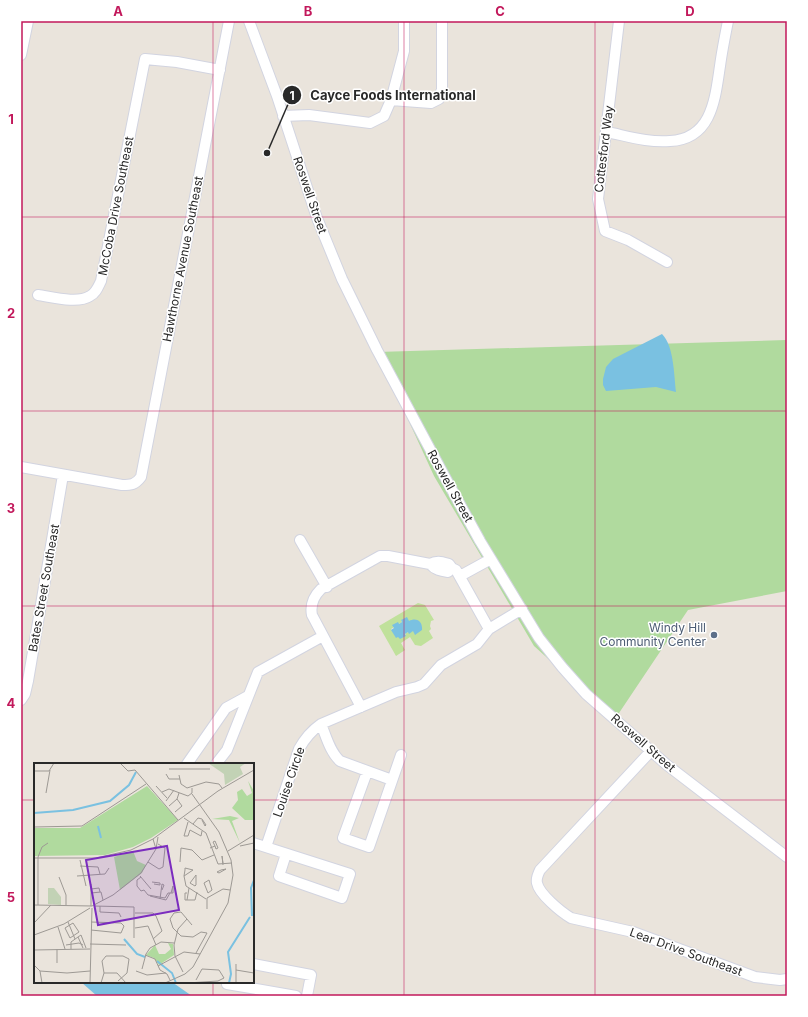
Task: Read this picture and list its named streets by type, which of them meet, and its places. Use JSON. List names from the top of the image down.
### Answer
{
  "streets": {
    "street": [
      "Cottesford Way",
      "Roswell Street",
      "McCoba Drive Southeast",
      "Hawthorne Avenue Southeast",
      "Bates Street Southeast",
      "Louise Circle",
      "Lear Drive Southeast"
    ]
  },
  "crossings": [
    ["Roswell Street", "Louise Circle"],
    ["Roswell Street", "Lear Drive Southeast"],
    ["McCoba Drive Southeast", "Hawthorne Avenue Southeast"],
    ["Hawthorne Avenue Southeast", "Bates Street Southeast"]
  ],
  "places": ["Cayce Foods International", "Windy Hill Community Center"],
  "grid": {
    "columns": [
      "A",
      "B",
      "C",
      "D"
    ],
    "rows": [
      "1",
      "2",
      "3",
      "4",
      "5"
    ]
  }
}
